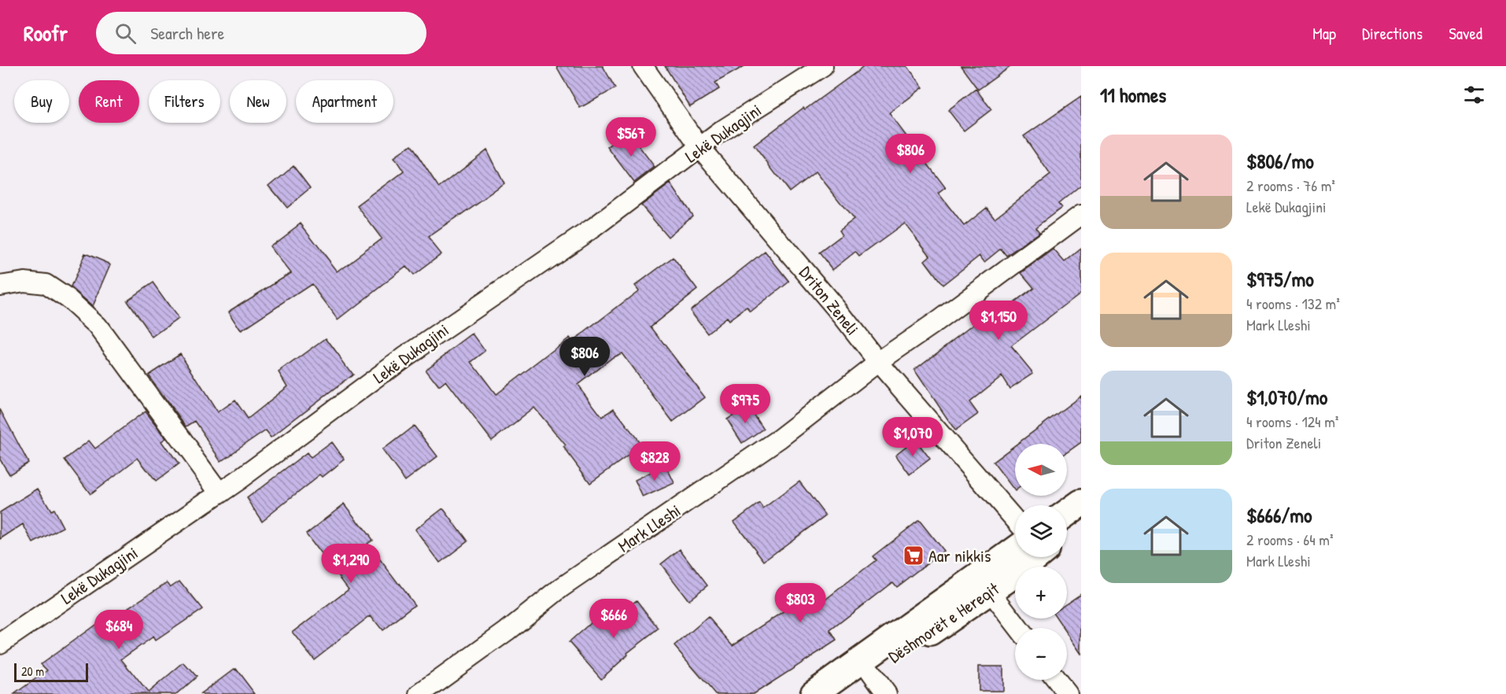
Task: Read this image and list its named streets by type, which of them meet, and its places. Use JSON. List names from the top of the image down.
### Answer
{
  "streets": {
    "main road": ["Dëshmorët e Hereqit"],
    "street": ["Lekë Dukagjini", "Driton Zeneli", "Mark Lleshi"]
  },
  "crossings": [
    ["Lekë Dukagjini", "Driton Zeneli"],
    ["Driton Zeneli", "Mark Lleshi"]
  ],
  "places": {
    "supermarket": ["Aar nikkis"]
  },
  "scale_bar": "20 m",
  "north": "left",
  "page": {
    "header": "Roofr",
    "search": "Search here",
    "nav": ["Map", "Directions", "Saved"],
    "heading": "11 homes",
    "chip": [
      "Buy",
      "Rent",
      "Filters",
      "New",
      "Apartment"
    ],
    "price": [
      "$567",
      "$806",
      "$1,150",
      "$806",
      "$975",
      "$1,070",
      "$828",
      "$1,290",
      "$803",
      "$666",
      "$684"
    ],
    "list": [
      {
        "name": "$806/mo",
        "note": "2 rooms · 76 m² · Lekë Dukagjini"
      },
      {
        "name": "$975/mo",
        "note": "4 rooms · 132 m² · Mark Lleshi"
      },
      {
        "name": "$1,070/mo",
        "note": "4 rooms · 124 m² · Driton Zeneli"
      },
      {
        "name": "$666/mo",
        "note": "2 rooms · 64 m² · Mark Lleshi"
      }
    ],
    "map_buttons": ["+", "−"],
    "scale": "20 m"
  }
}
